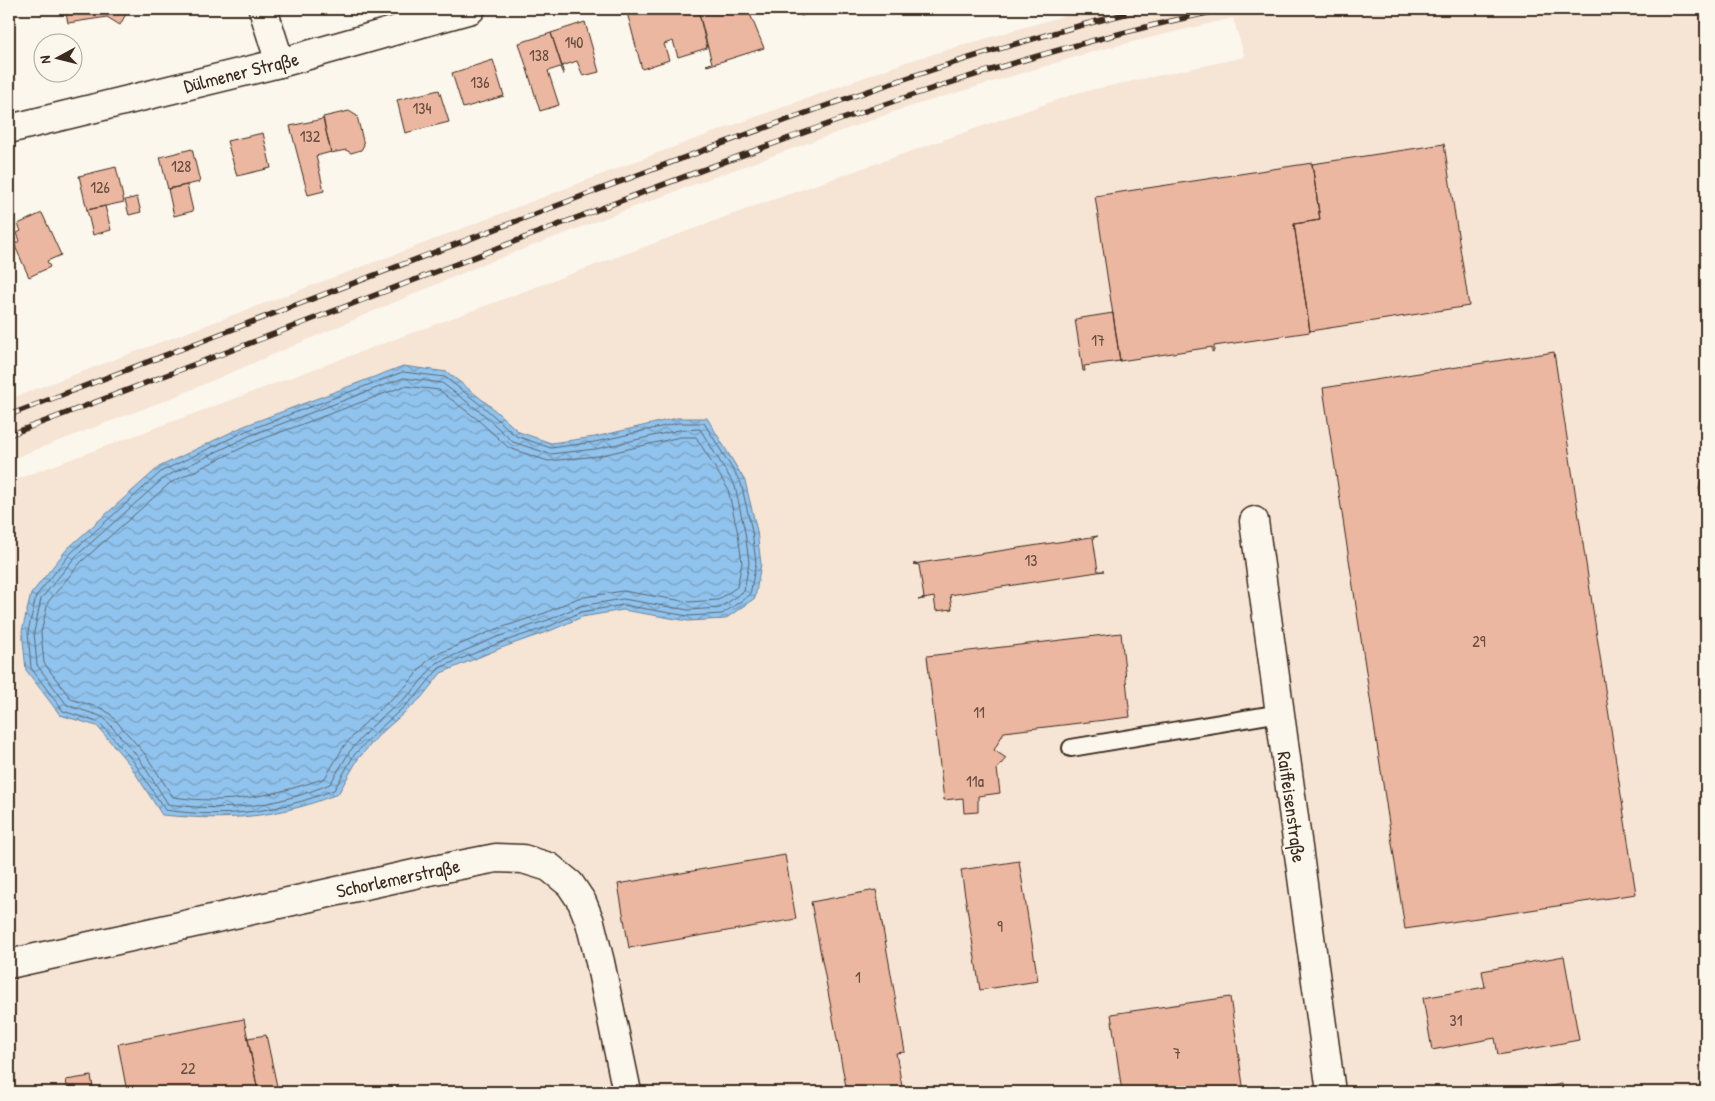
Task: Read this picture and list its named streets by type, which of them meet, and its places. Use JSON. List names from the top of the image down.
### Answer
{
  "streets": {
    "street": ["Dülmener Straße", "Raiffeisenstraße", "Schorlemerstraße"]
  },
  "house_numbers": [
    "140",
    "138",
    "136",
    "134",
    "132",
    "128",
    "126",
    "17",
    "13",
    "29",
    "11",
    "11a",
    "9",
    "1",
    "31",
    "7",
    "22"
  ],
  "north": "left"
}
